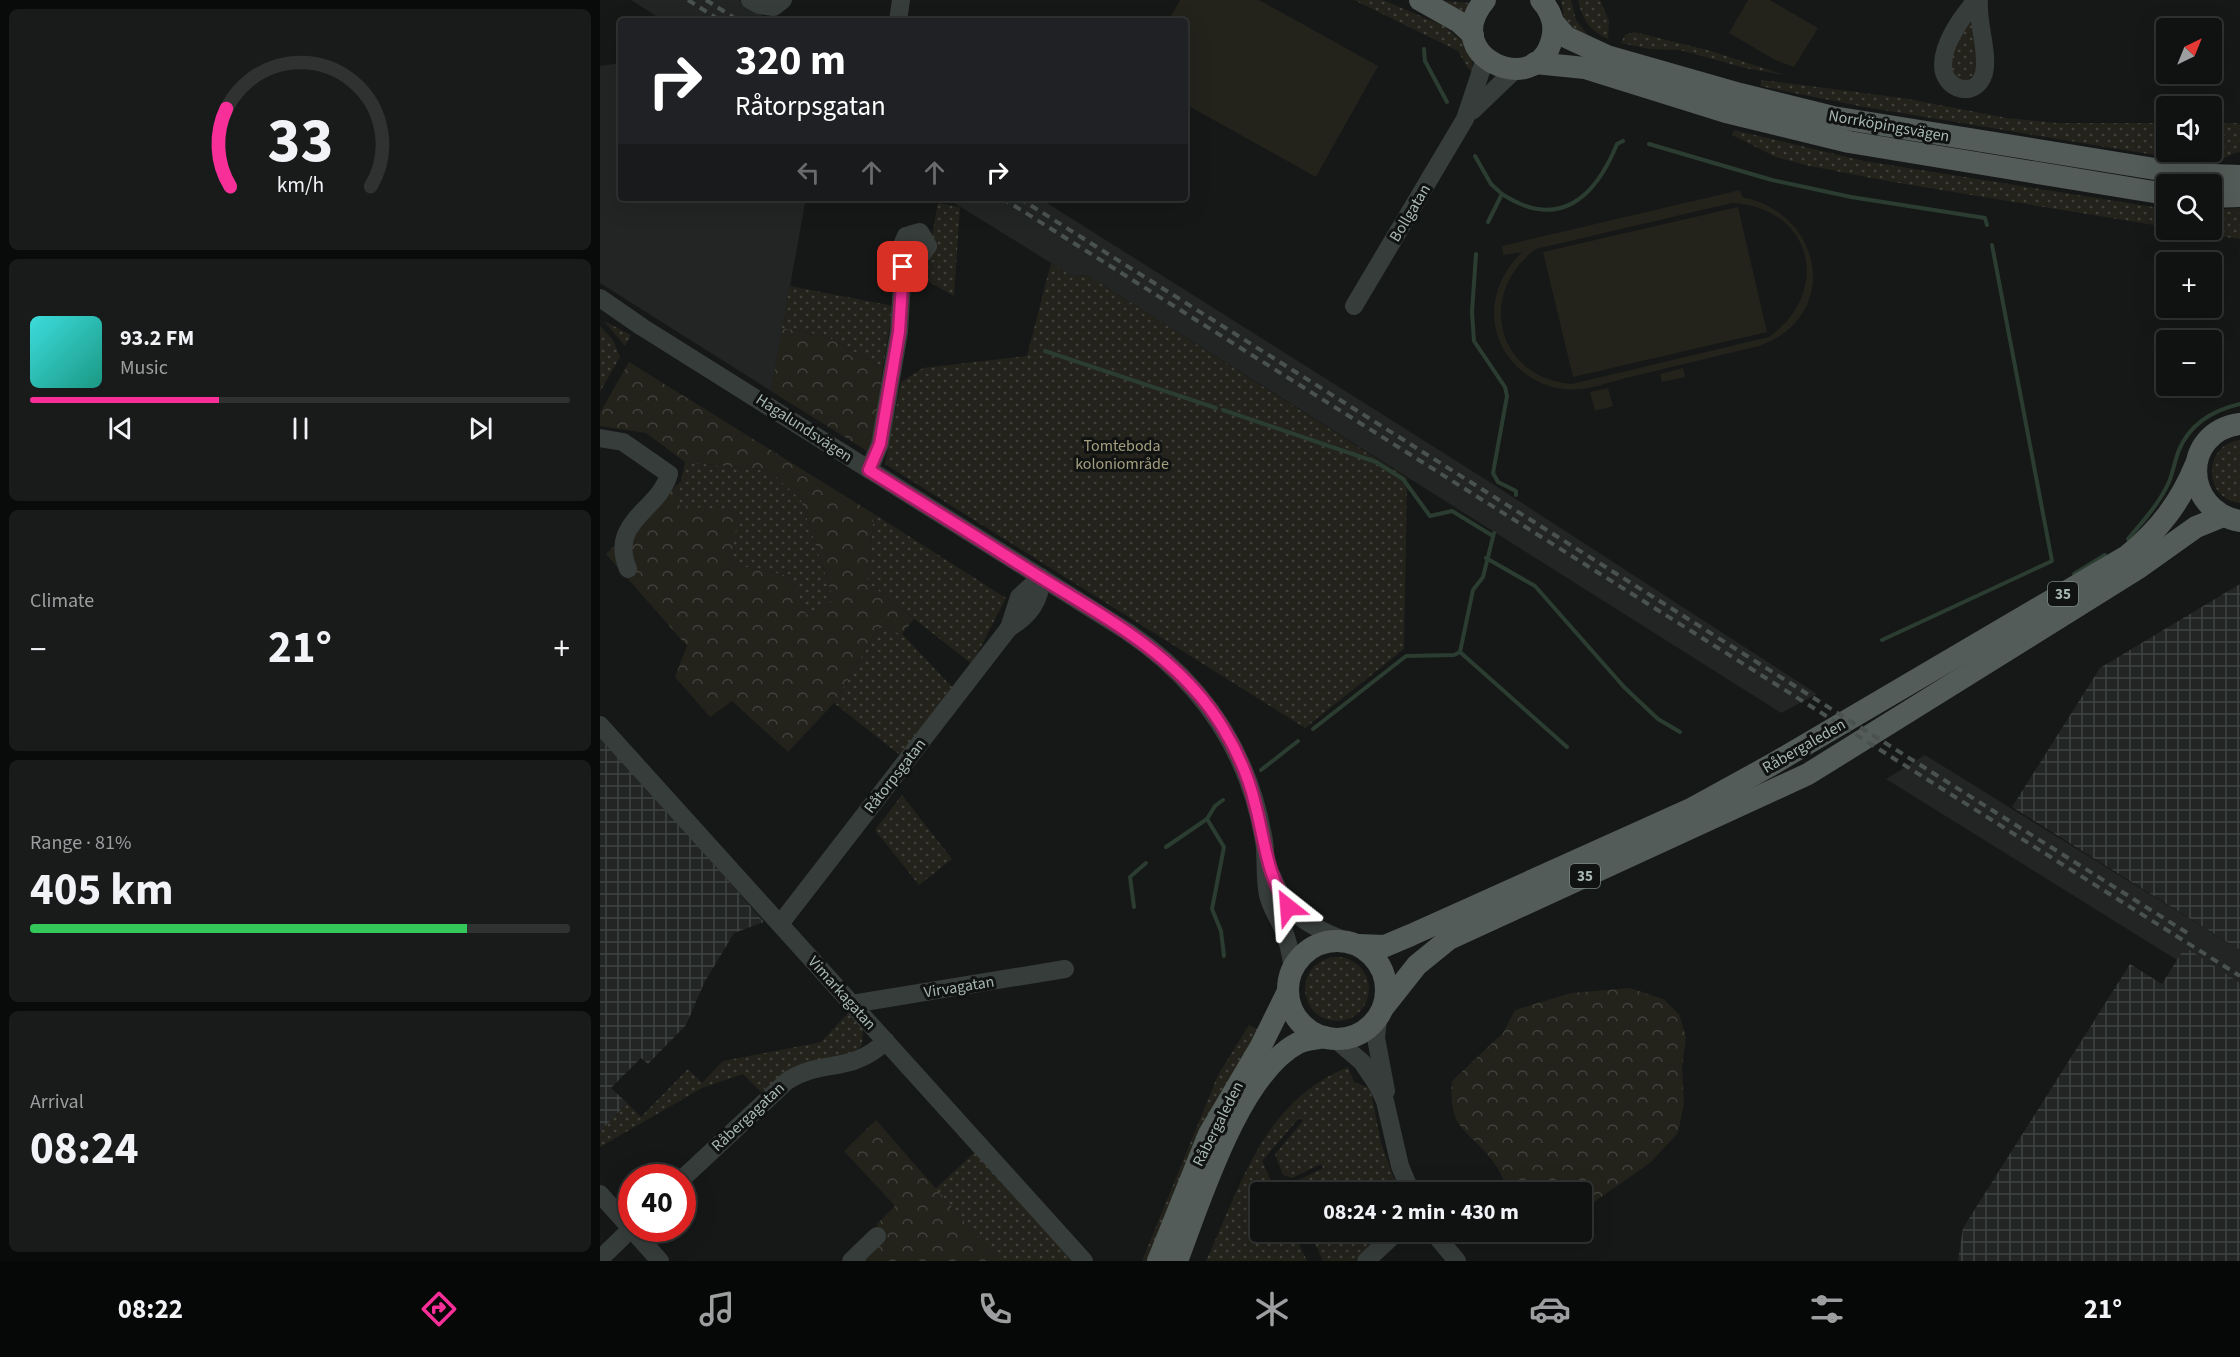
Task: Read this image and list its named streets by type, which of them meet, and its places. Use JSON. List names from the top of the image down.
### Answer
{
  "streets": {
    "main road": ["Norrköpingsvägen", "35", "Råbergaleden"],
    "street": [
      "Bollgatan",
      "Hagalundsvägen",
      "Råtorpsgatan",
      "Virvagatan",
      "Vimarkagatan",
      "Råbergagatan"
    ]
  },
  "crossings": [
    ["Norrköpingsvägen", "Bollgatan"],
    ["Hagalundsvägen", "35"],
    ["Hagalundsvägen", "Råbergaleden"],
    ["Hagalundsvägen", "Råtorpsgatan"],
    ["35", "Råbergaleden"],
    ["Råtorpsgatan", "Vimarkagatan"],
    ["Virvagatan", "Vimarkagatan"],
    ["Vimarkagatan", "Råbergagatan"]
  ],
  "parks": ["Tomteboda koloniområde"],
  "north": "top right",
  "page": {
    "map_buttons": ["+", "−"],
    "turn": ["320 m", "Råtorpsgatan"],
    "song": ["93.2 FM", "Music"],
    "tile": [
      "Climate",
      ["Range · 81%", "405 km"],
      ["Arrival", "08:24"]
    ],
    "heat": ["−", "21°", "+"],
    "limit": "40",
    "trip": "08:24 · 2 min · 430 m",
    "tabs": ["08:22", "21°"],
    "gauge": ["33", "km/h"]
  }
}
